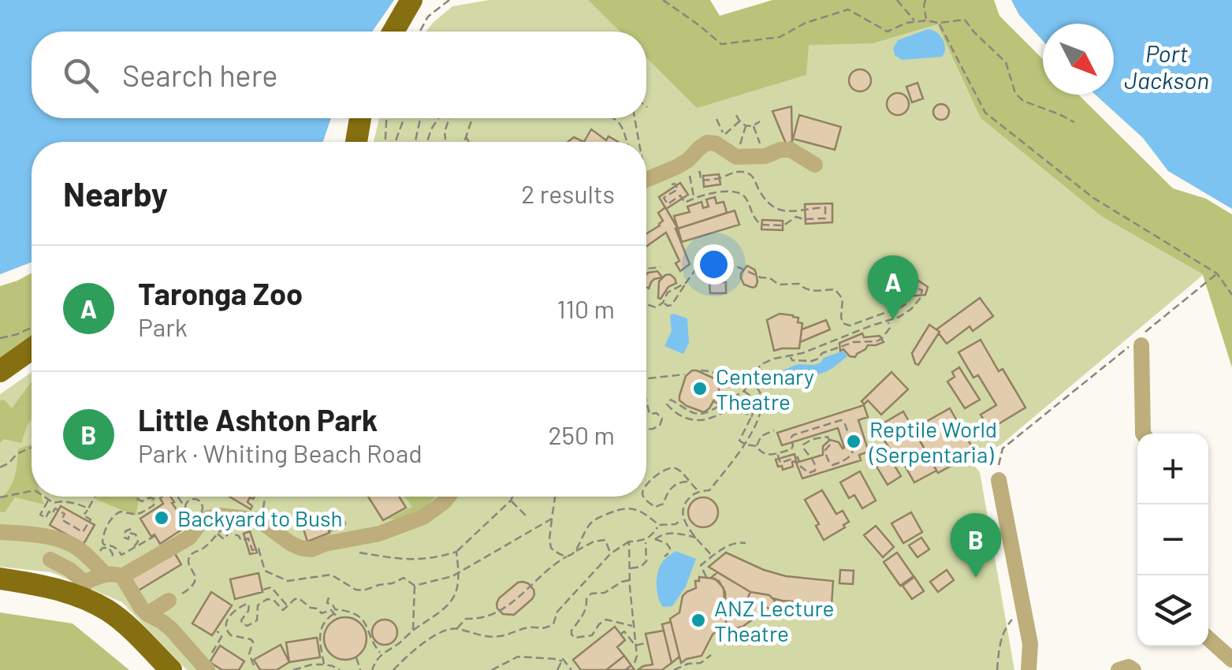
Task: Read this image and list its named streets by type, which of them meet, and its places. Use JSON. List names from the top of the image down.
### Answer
{
  "water": ["Port Jackson"],
  "places": [
    "Centenary Theatre",
    "Reptile World (Serpentaria)",
    "Backyard to Bush",
    "ANZ Lecture Theatre"
  ],
  "north": "bottom right",
  "page": {
    "search": "Search here",
    "heading": ["Nearby", "2 results"],
    "list": [
      {
        "mark": "A",
        "name": "Taronga Zoo",
        "note": "Park",
        "value": "110 m"
      },
      {
        "mark": "B",
        "name": "Little Ashton Park",
        "note": "Park · Whiting Beach Road",
        "value": "250 m"
      }
    ],
    "pins": ["A", "B"],
    "map_buttons": ["+", "−"]
  }
}
